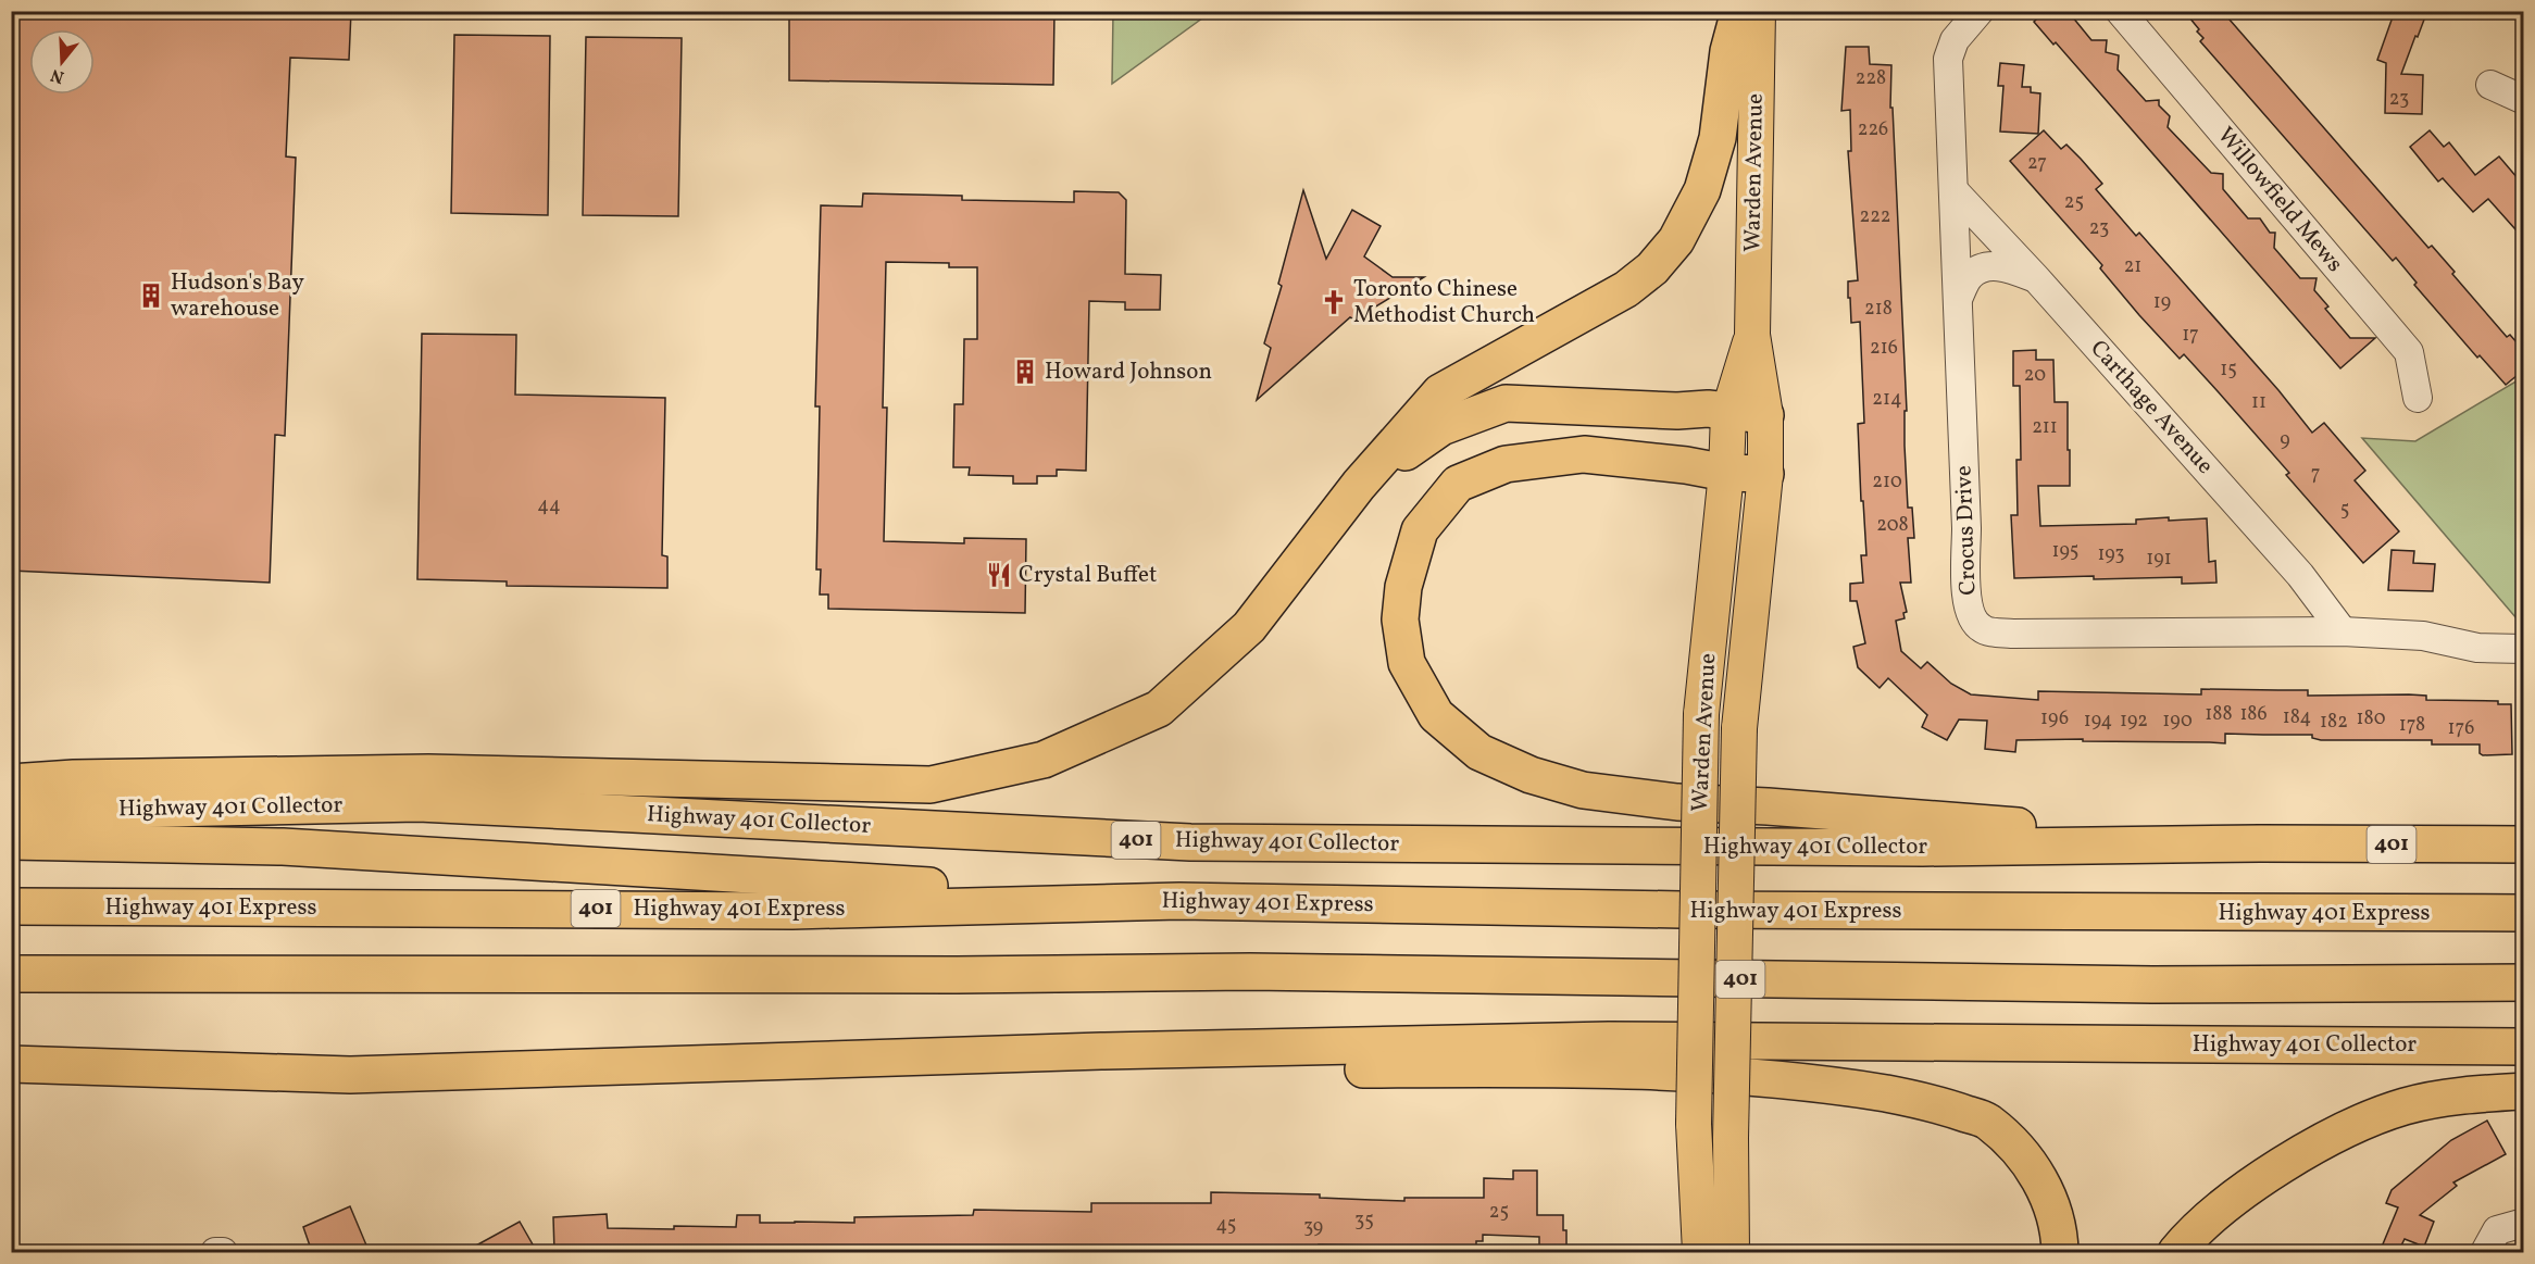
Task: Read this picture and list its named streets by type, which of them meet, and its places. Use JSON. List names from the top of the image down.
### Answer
{
  "streets": {
    "highway": ["Highway 401 Collector", "401", "Highway 401 Express"],
    "main road": ["Warden Avenue"],
    "street": ["Willowfield Mews", "Carthage Avenue", "Crocus Drive"]
  },
  "crossings": [
    ["Carthage Avenue", "Crocus Drive"]
  ],
  "places": {
    "building": ["Hudson's Bay warehouse", "Howard Johnson"],
    "church": ["Toronto Chinese Methodist Church"],
    "restaurant": ["Crystal Buffet"]
  },
  "house_numbers": [
    "228",
    "23",
    "226",
    "27",
    "25",
    "222",
    "23",
    "21",
    "19",
    "218",
    "17",
    "216",
    "15",
    "20",
    "214",
    "11",
    "211",
    "9",
    "7",
    "210",
    "44",
    "5",
    "208",
    "195",
    "193",
    "191",
    "188",
    "186",
    "184",
    "196",
    "180",
    "194",
    "192",
    "190",
    "182",
    "178",
    "176",
    "25",
    "35",
    "45",
    "39"
  ],
  "north": "bottom"
}
